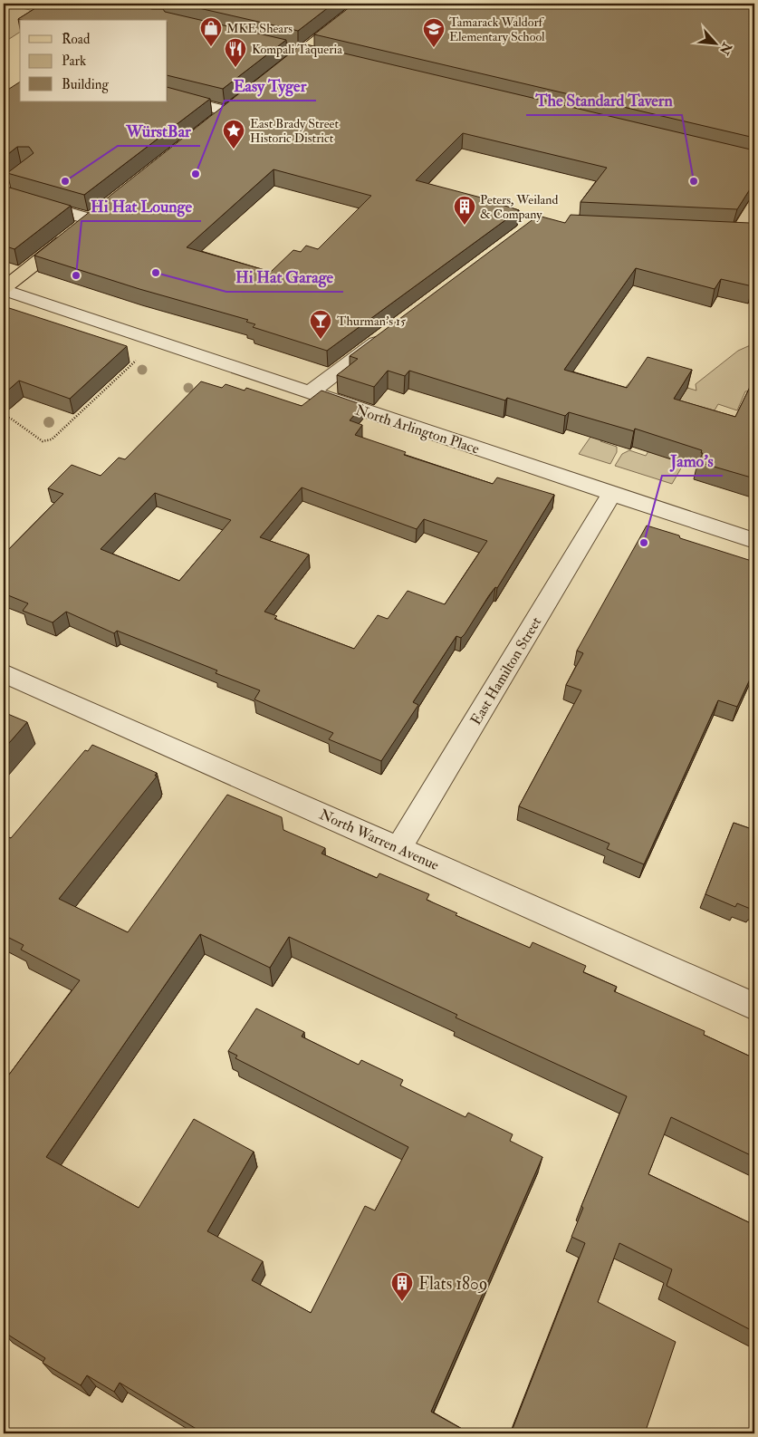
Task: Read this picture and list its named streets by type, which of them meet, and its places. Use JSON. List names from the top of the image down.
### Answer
{
  "streets": {
    "street": ["North Arlington Place", "East Hamilton Street", "North Warren Avenue"]
  },
  "crossings": [
    ["North Arlington Place", "East Hamilton Street"],
    ["East Hamilton Street", "North Warren Avenue"]
  ],
  "places": {
    "shop": ["MKE Shears"],
    "school or university": ["Tamarack Waldorf Elementary School"],
    "restaurant": ["Kompali Taqueria"],
    "place": ["East Brady Street Historic District"],
    "other": [
      "Easy Tyger",
      "WürstBar",
      "The Standard Tavern",
      "Hi Hat Garage",
      "Hi Hat Lounge",
      "Jamo's"
    ],
    "building": ["Peters, Weiland & Company", "Flats 1809"],
    "bar": ["Thurman’s 15"]
  },
  "legend": ["Road", "Park", "Building"],
  "north": "bottom right"
}
